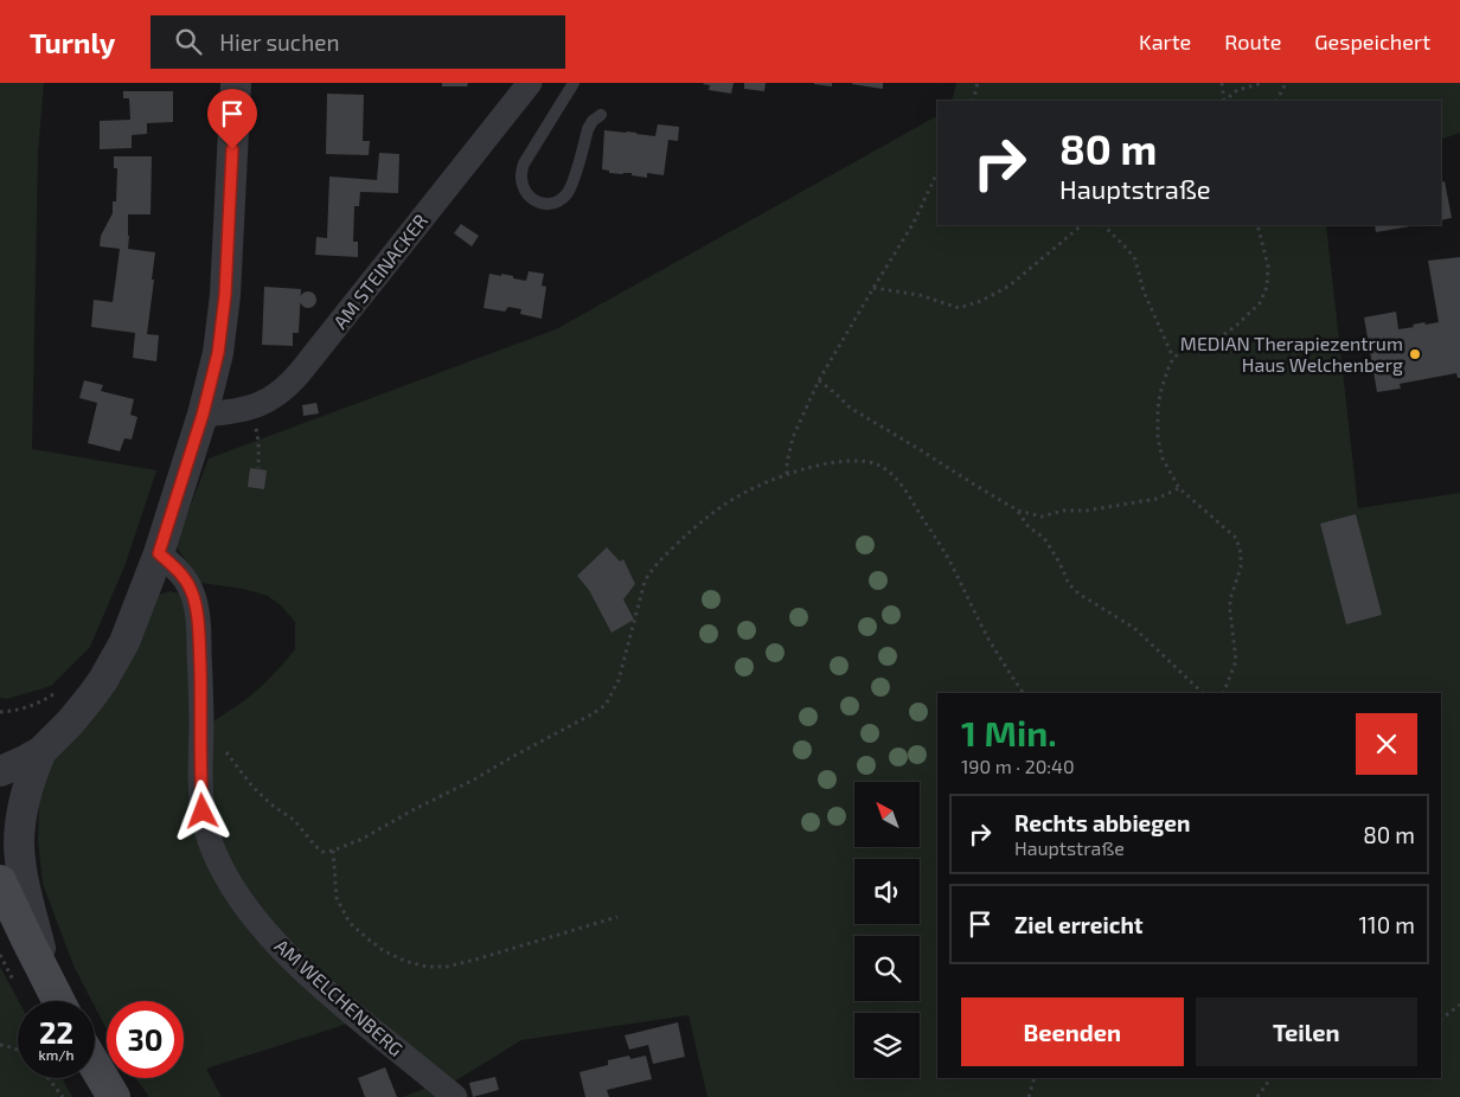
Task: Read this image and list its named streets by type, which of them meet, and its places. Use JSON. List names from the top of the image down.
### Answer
{
  "streets": {
    "street": ["AM STEINACKER", "AM WELCHENBERG"]
  },
  "places": ["MEDIAN Therapiezentrum Haus Welchenberg"],
  "north": "top left",
  "page": {
    "header": "Turnly",
    "search": "Hier suchen",
    "nav": ["Karte", "Route", "Gespeichert"],
    "turn": ["80 m", "Hauptstraße"],
    "heading": ["1 Min.", "190 m · 20:40"],
    "list": [
      {
        "name": "Rechts abbiegen",
        "note": "Hauptstraße",
        "value": "80 m"
      },
      {
        "name": "Ziel erreicht",
        "value": "110 m"
      }
    ],
    "buttons": ["Beenden", "Teilen"],
    "speed": "22 km/h",
    "limit": "30"
  }
}
